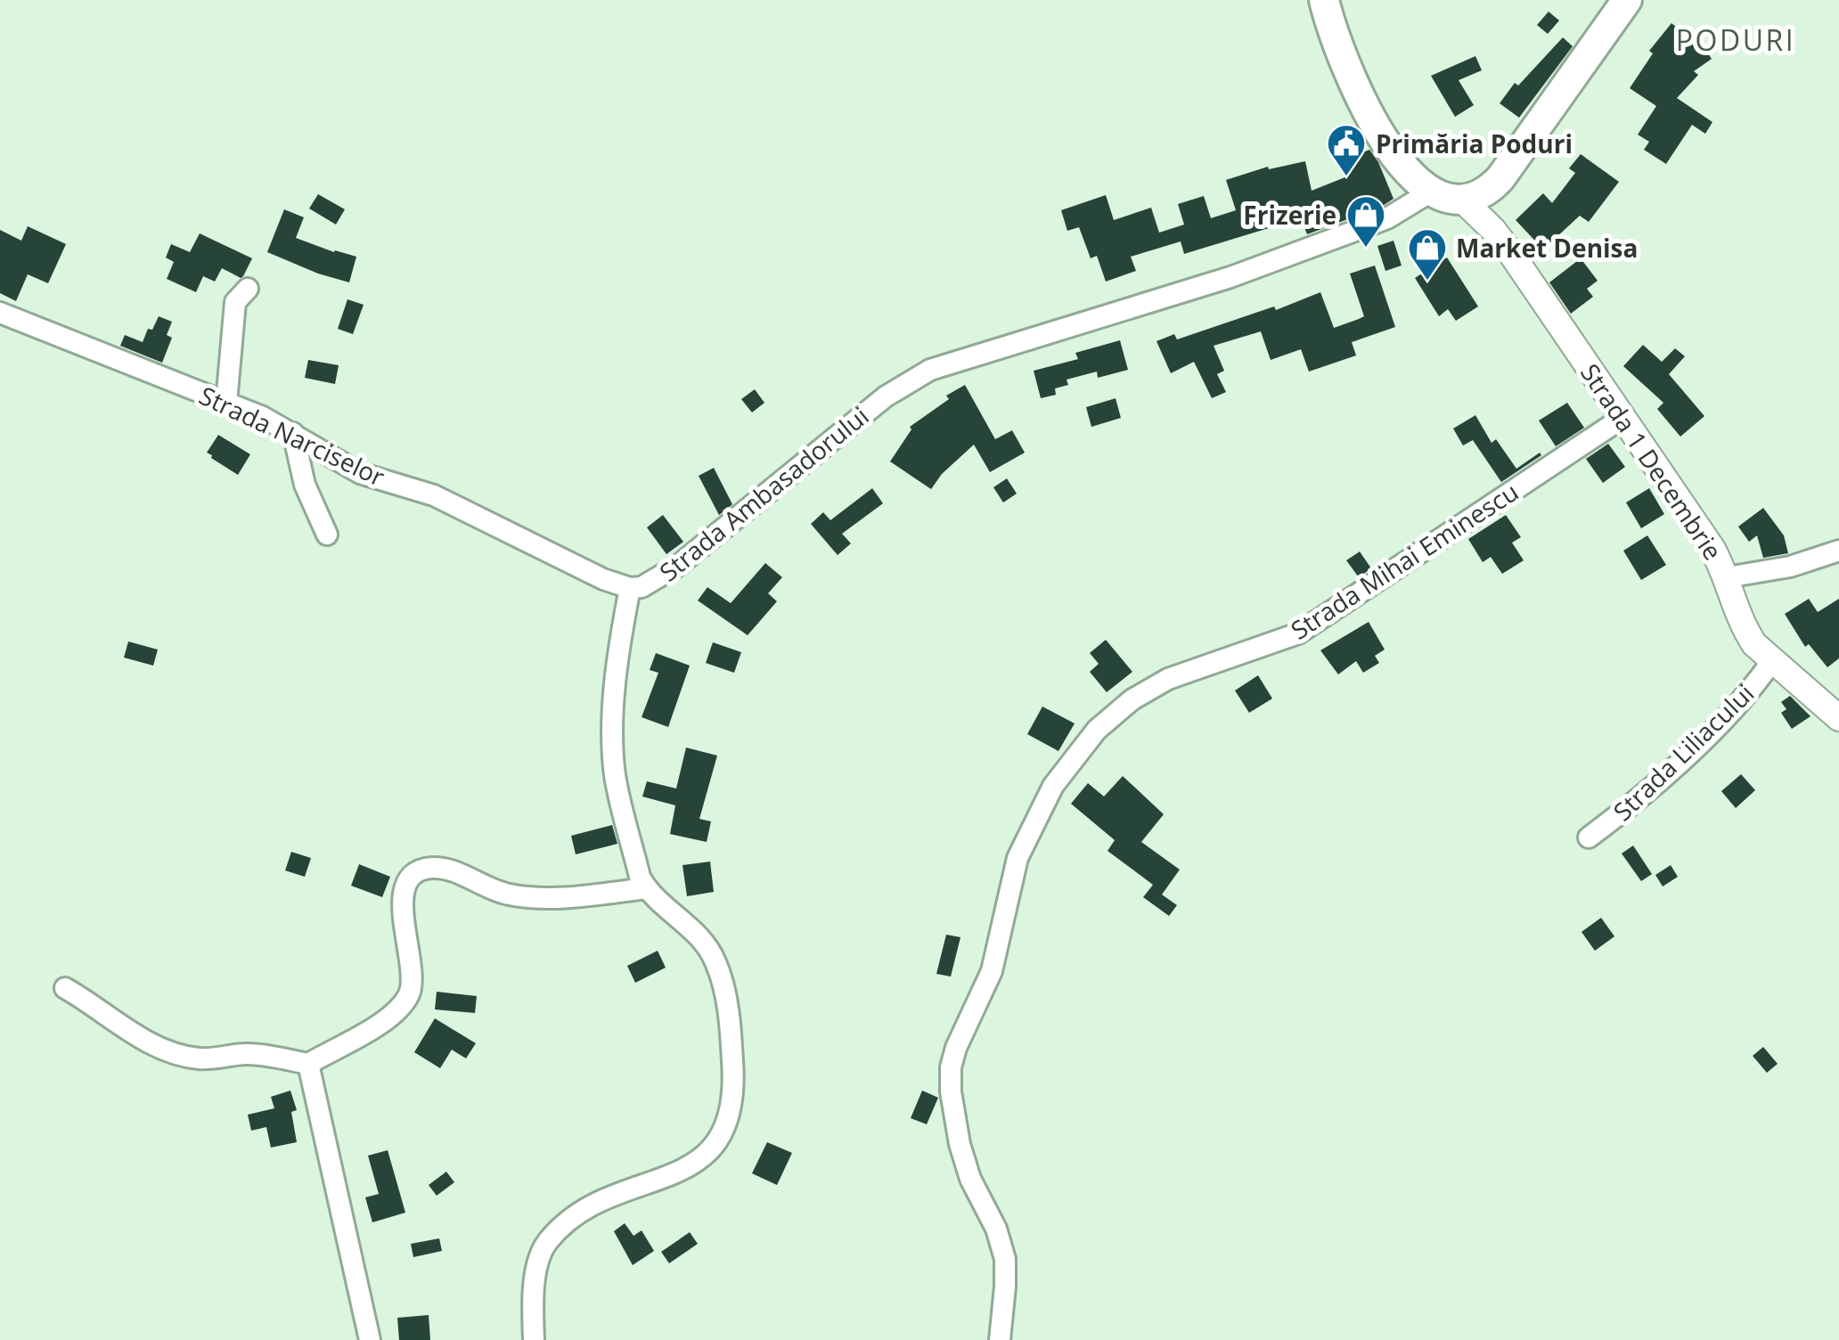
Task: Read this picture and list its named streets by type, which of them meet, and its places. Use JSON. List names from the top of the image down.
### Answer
{
  "streets": {
    "street": [
      "Strada Narciselor",
      "Strada 1 Decembrie",
      "Strada Ambasadorului",
      "Strada Mihai Eminescu",
      "Strada Liliacului"
    ]
  },
  "crossings": [
    ["Strada Narciselor", "Strada Ambasadorului"],
    ["Strada 1 Decembrie", "Strada Mihai Eminescu"],
    ["Strada 1 Decembrie", "Strada Liliacului"]
  ],
  "districts": ["PODURI"],
  "places": {
    "public building": ["Primăria Poduri"],
    "shop": ["Frizerie", "Market Denisa"]
  }
}
